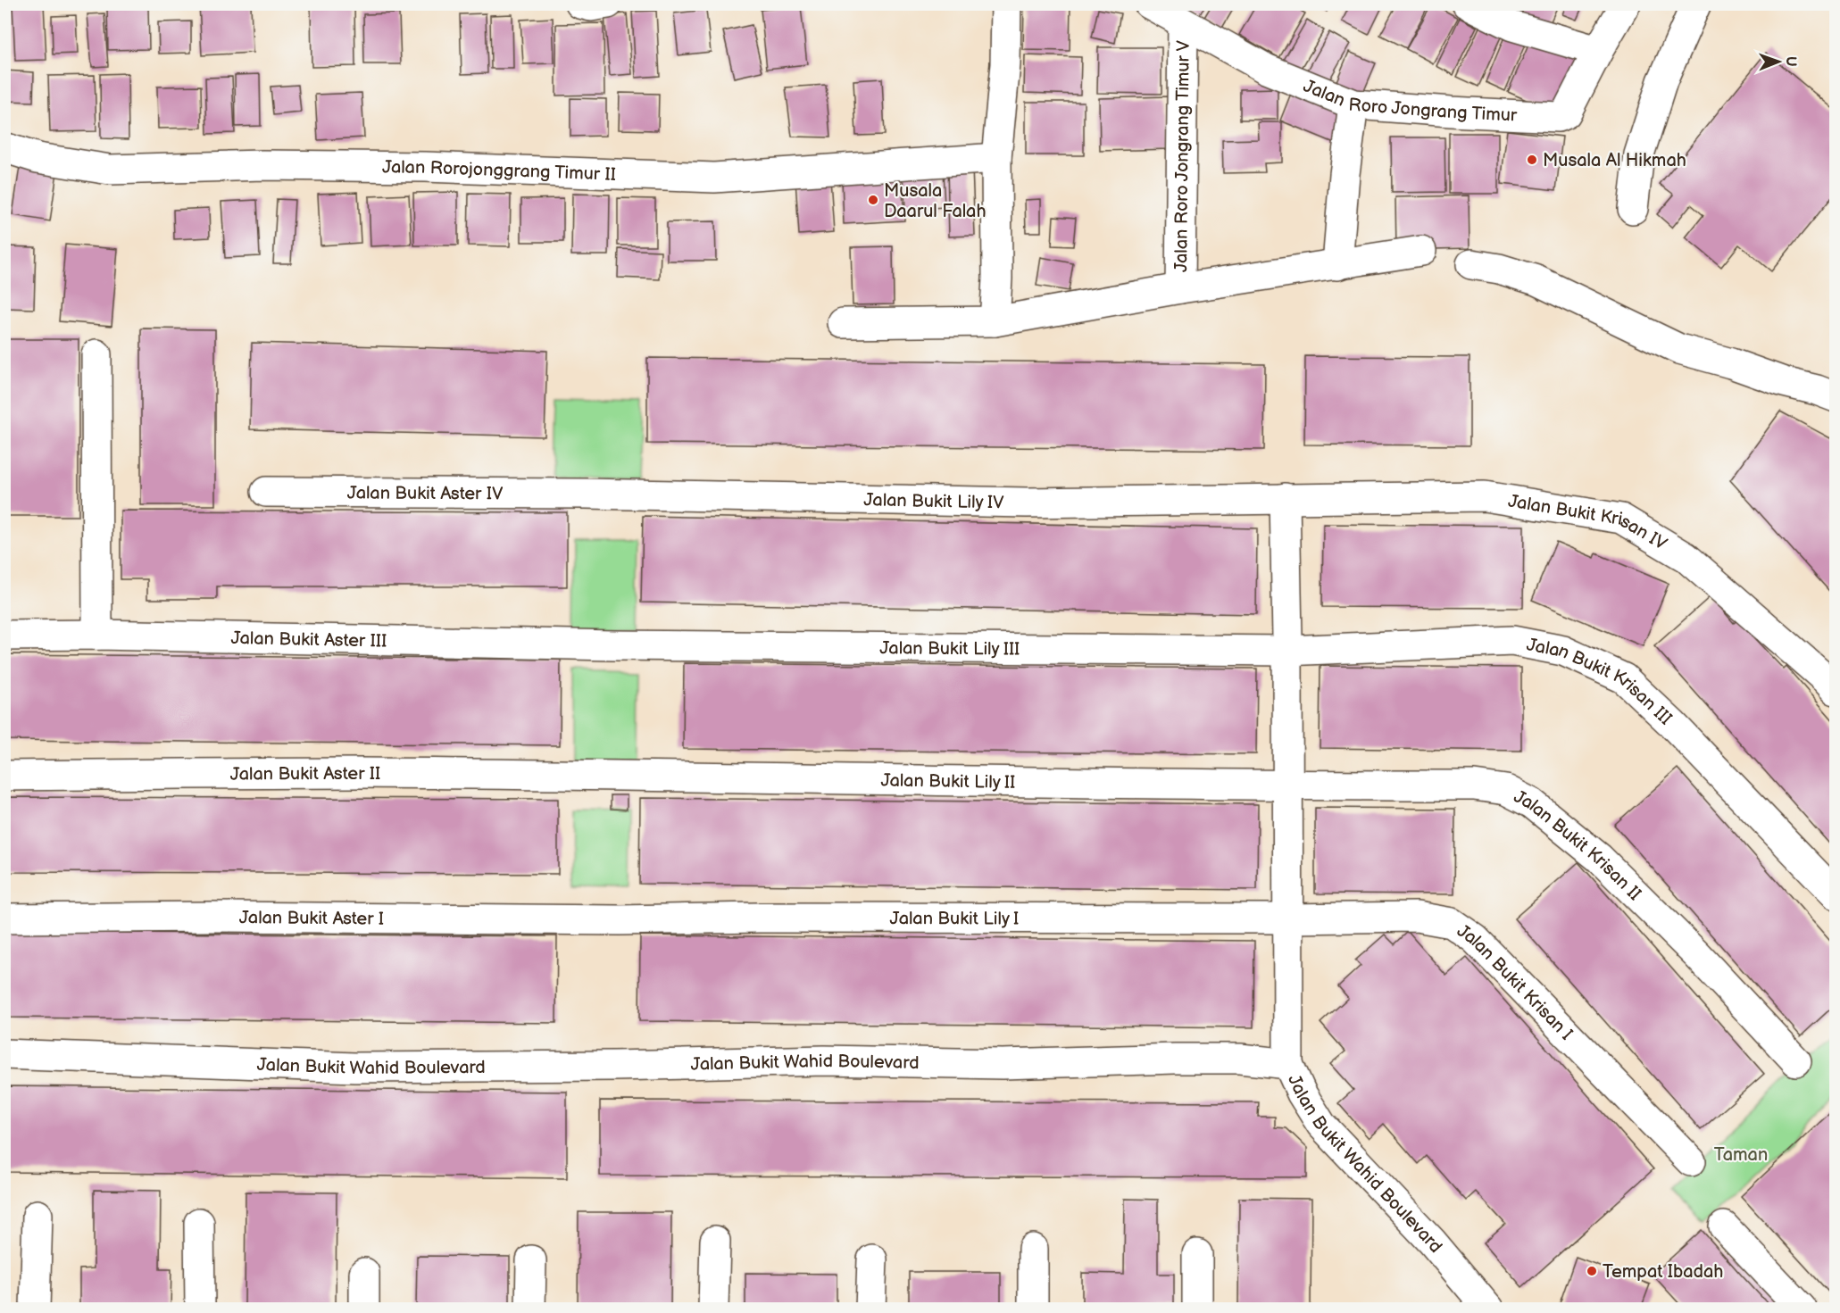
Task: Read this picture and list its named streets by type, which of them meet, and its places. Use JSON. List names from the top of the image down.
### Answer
{
  "streets": {
    "street": [
      "Jalan Roro Jongrang Timur",
      "Jalan Roro Jongrang Timur V",
      "Jalan Rorojonggrang Timur II",
      "Jalan Bukit Aster IV",
      "Jalan Bukit Lily IV",
      "Jalan Bukit Krisan IV",
      "Jalan Bukit Aster III",
      "Jalan Bukit Lily III",
      "Jalan Bukit Krisan III",
      "Jalan Bukit Aster II",
      "Jalan Bukit Lily II",
      "Jalan Bukit Krisan II",
      "Jalan Bukit Aster I",
      "Jalan Bukit Lily I",
      "Jalan Bukit Krisan I",
      "Jalan Bukit Wahid Boulevard"
    ]
  },
  "crossings": [
    ["Jalan Roro Jongrang Timur", "Jalan Roro Jongrang Timur V"],
    ["Jalan Bukit Aster IV", "Jalan Bukit Lily IV"],
    ["Jalan Bukit Lily IV", "Jalan Bukit Krisan IV"],
    ["Jalan Bukit Aster III", "Jalan Bukit Lily III"],
    ["Jalan Bukit Lily III", "Jalan Bukit Krisan III"],
    ["Jalan Bukit Aster II", "Jalan Bukit Lily II"],
    ["Jalan Bukit Lily II", "Jalan Bukit Krisan II"],
    ["Jalan Bukit Aster I", "Jalan Bukit Lily I"],
    ["Jalan Bukit Lily I", "Jalan Bukit Krisan I"]
  ],
  "parks": ["Taman"],
  "places": ["Musala Al Hikmah", "Musala Daarul Falah", "Tempat Ibadah"],
  "north": "right"
}
